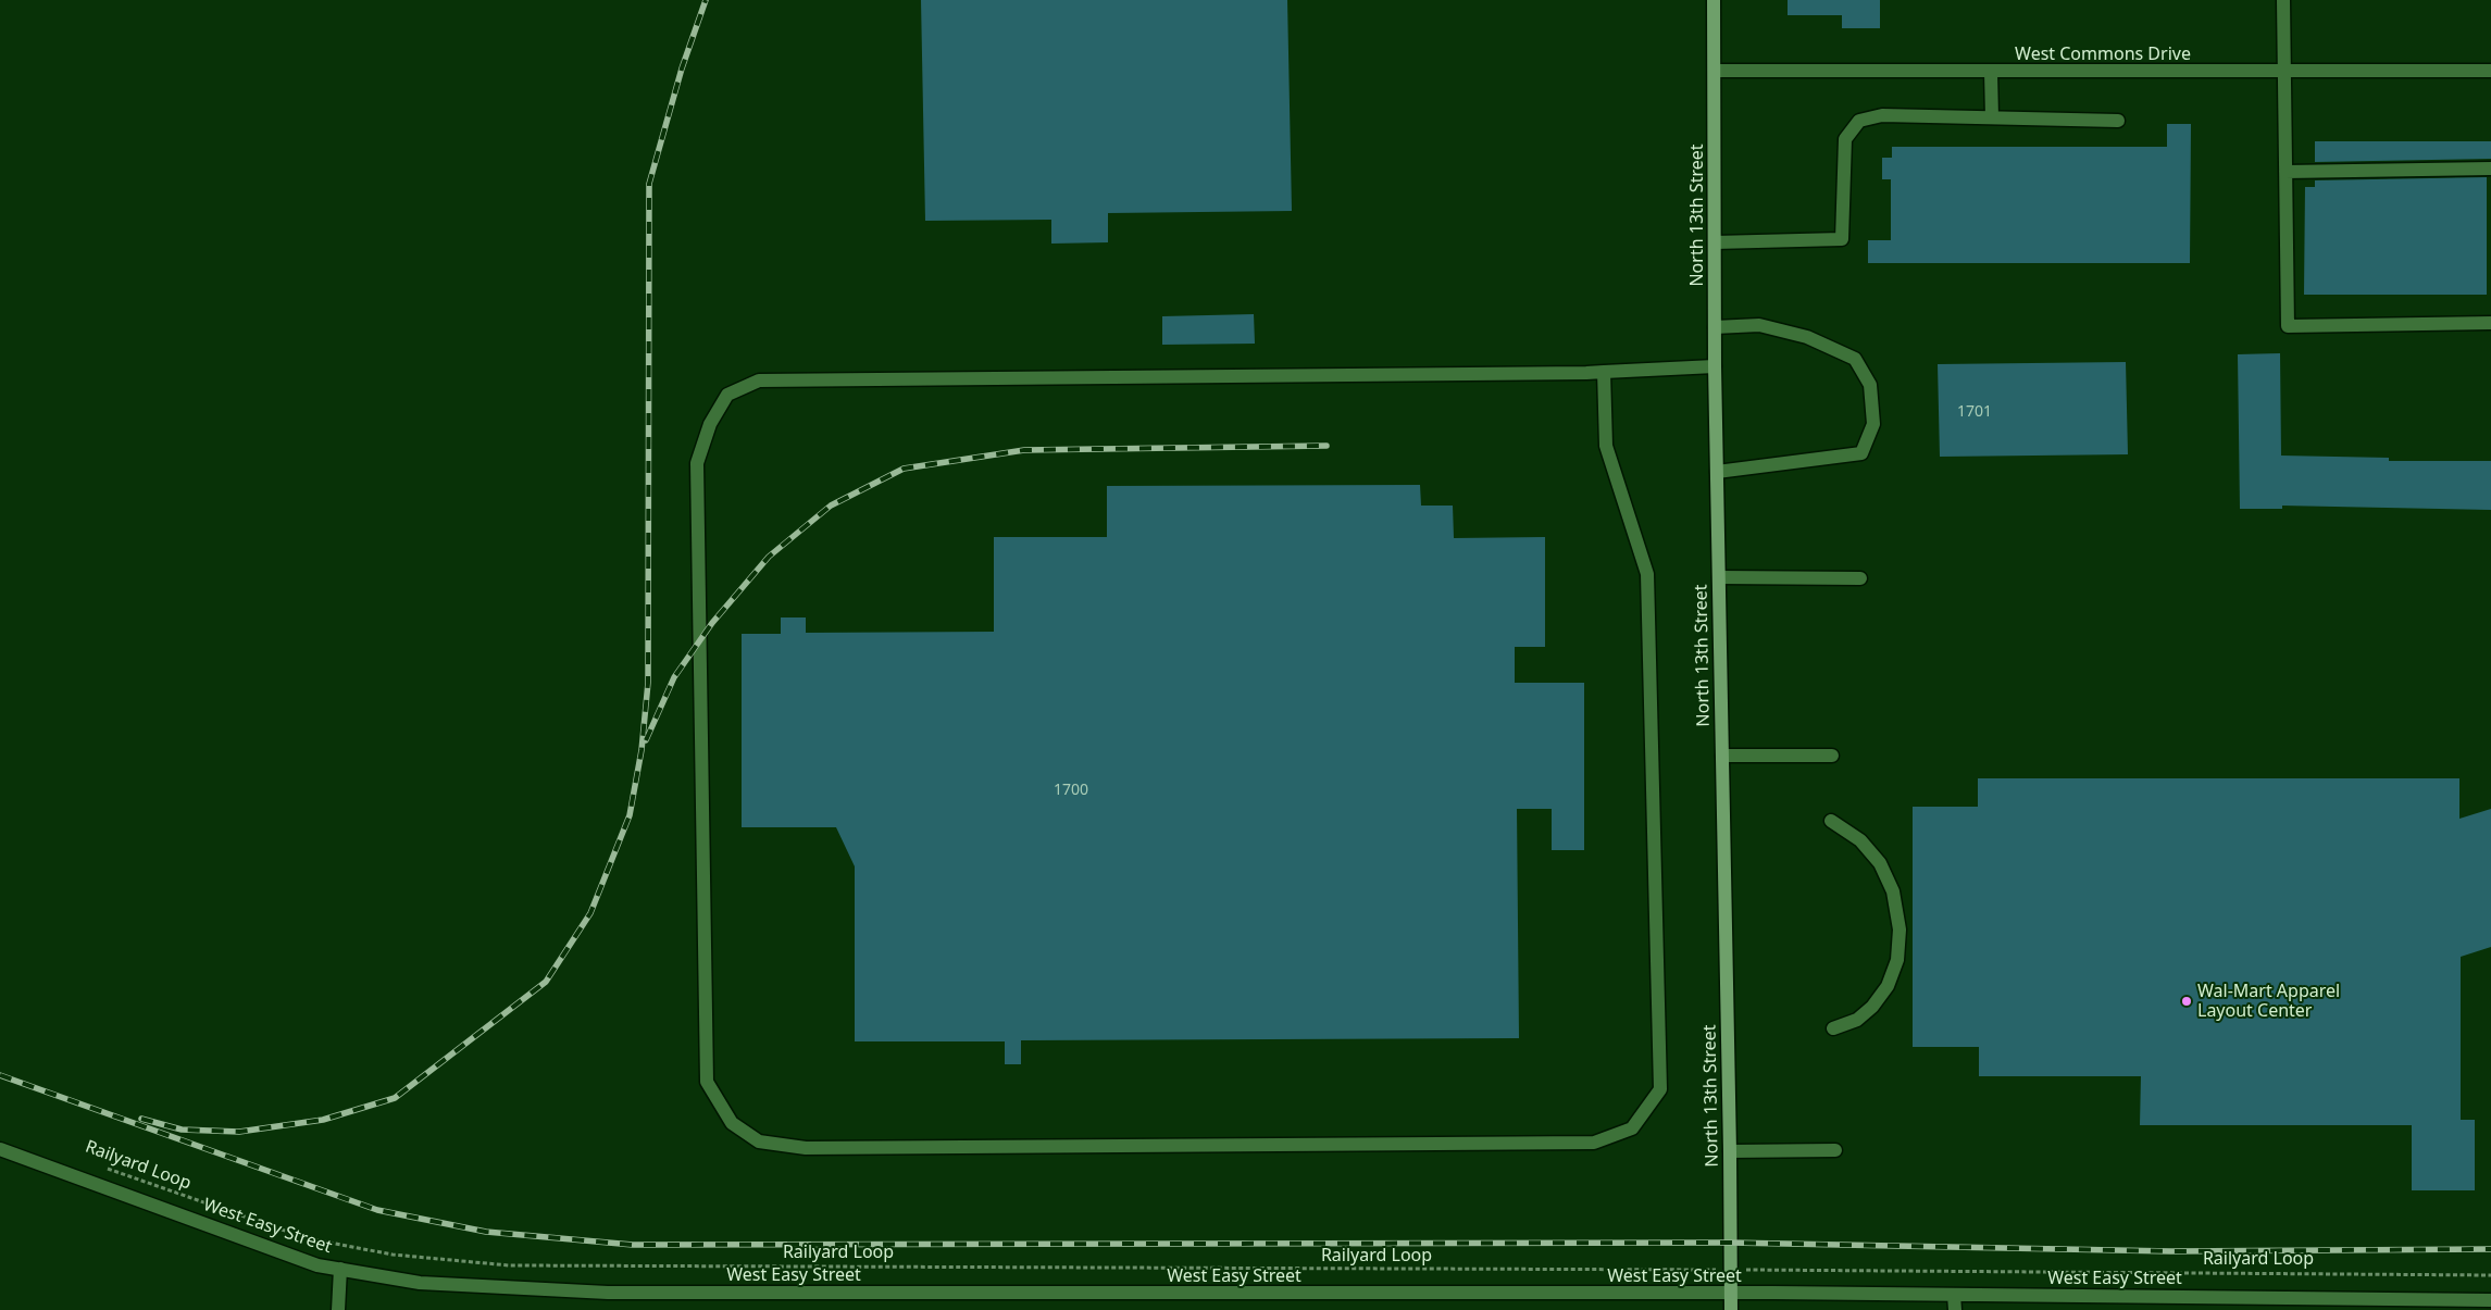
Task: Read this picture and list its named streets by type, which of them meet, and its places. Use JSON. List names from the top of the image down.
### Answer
{
  "streets": {
    "main road": ["North 13th Street"],
    "street": ["West Commons Drive", "West Easy Street"],
    "path": ["Railyard Loop"]
  },
  "crossings": [
    ["West Commons Drive", "North 13th Street"],
    ["North 13th Street", "West Easy Street"]
  ],
  "places": ["Wal-Mart Apparel Layout Center"],
  "house_numbers": ["1701", "1700"]
}
